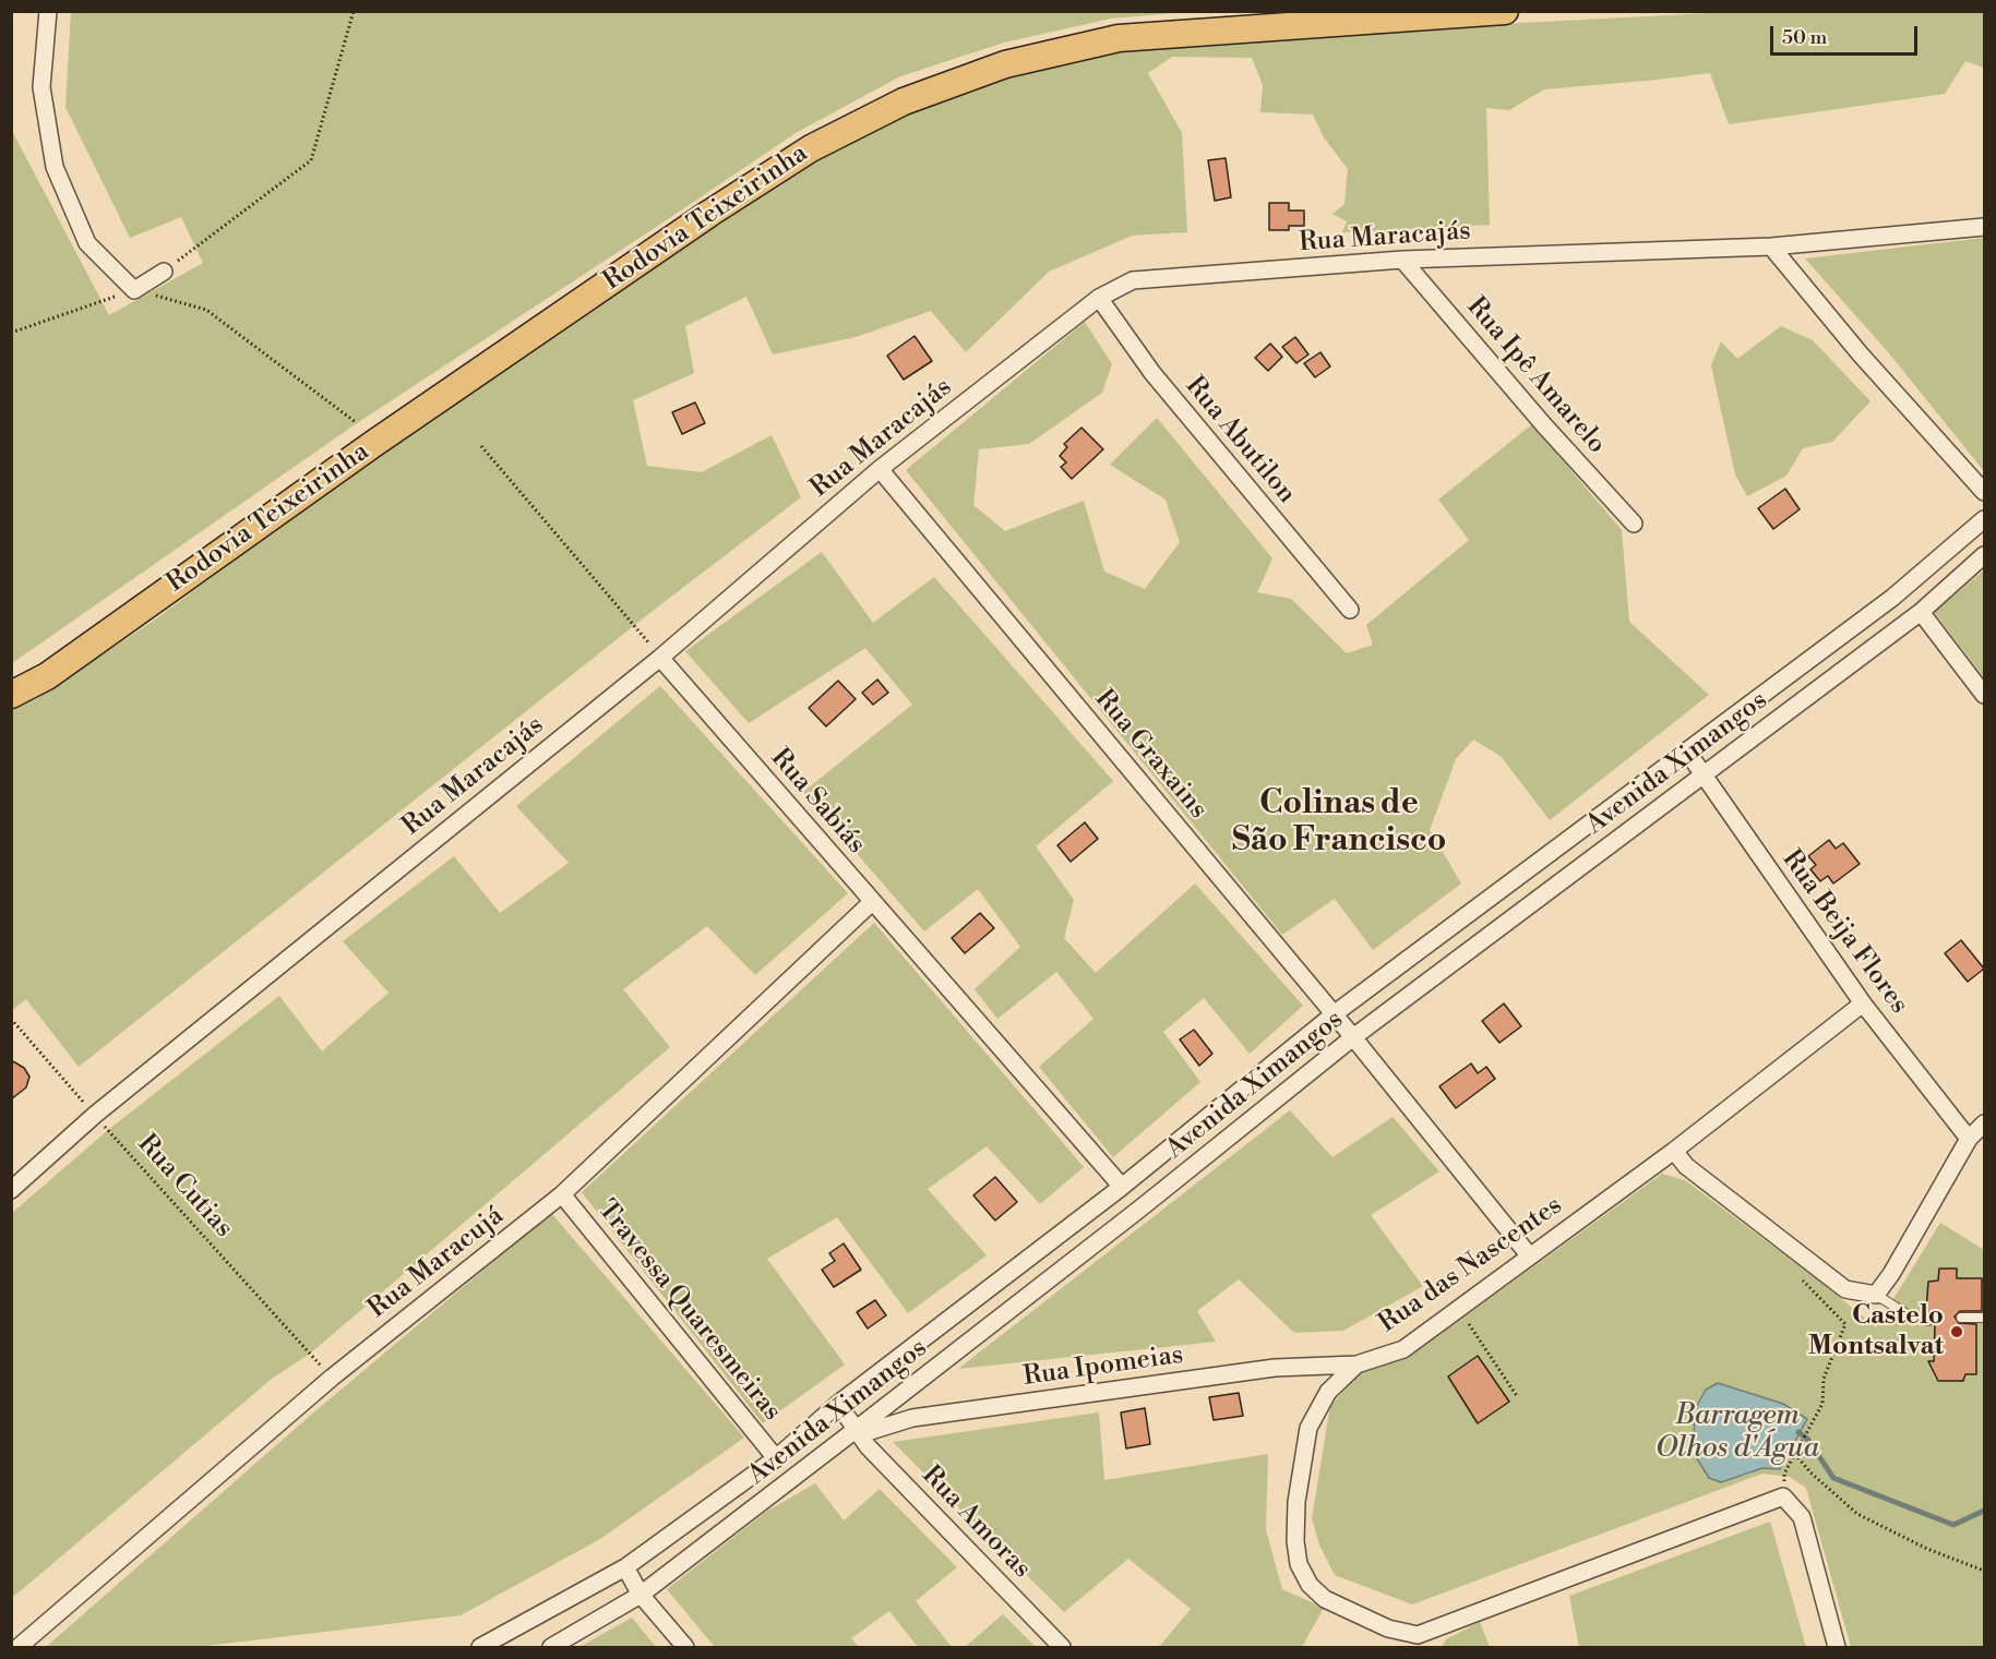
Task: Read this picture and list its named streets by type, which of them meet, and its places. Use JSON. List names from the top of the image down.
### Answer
{
  "streets": {
    "main road": ["Rodovia Teixeirinha"],
    "street": [
      "Rua Maracajás",
      "Rua Ipê Amarelo",
      "Rua Abutilon",
      "Rua Graxains",
      "Avenida Ximangos",
      "Rua Sabiás",
      "Rua Beija Flores",
      "Rua Maracujá",
      "Rua das Nascentes",
      "Travessa Quaresmeiras",
      "Rua Ipomeias",
      "Rua Amoras"
    ],
    "path": ["Rua Cutias"]
  },
  "crossings": [
    ["Rua Maracajás", "Rua Ipê Amarelo"],
    ["Rua Maracajás", "Rua Abutilon"],
    ["Rua Maracajás", "Rua Graxains"],
    ["Rua Maracajás", "Rua Sabiás"],
    ["Rua Maracajás", "Rua Cutias"],
    ["Rua Graxains", "Avenida Ximangos"],
    ["Rua Graxains", "Rua das Nascentes"],
    ["Avenida Ximangos", "Rua Sabiás"],
    ["Avenida Ximangos", "Rua Beija Flores"],
    ["Avenida Ximangos", "Travessa Quaresmeiras"],
    ["Avenida Ximangos", "Rua Ipomeias"],
    ["Avenida Ximangos", "Rua Amoras"],
    ["Rua Sabiás", "Rua Maracujá"],
    ["Rua Beija Flores", "Rua das Nascentes"],
    ["Rua Cutias", "Rua Maracujá"],
    ["Rua Maracujá", "Travessa Quaresmeiras"],
    ["Rua das Nascentes", "Rua Ipomeias"],
    ["Rua Ipomeias", "Rua Amoras"]
  ],
  "districts": ["Colinas de São Francisco"],
  "water": ["Barragem Olhos d'Água"],
  "places": ["Castelo Montsalvat"],
  "scale_bar": "50 m"
}
